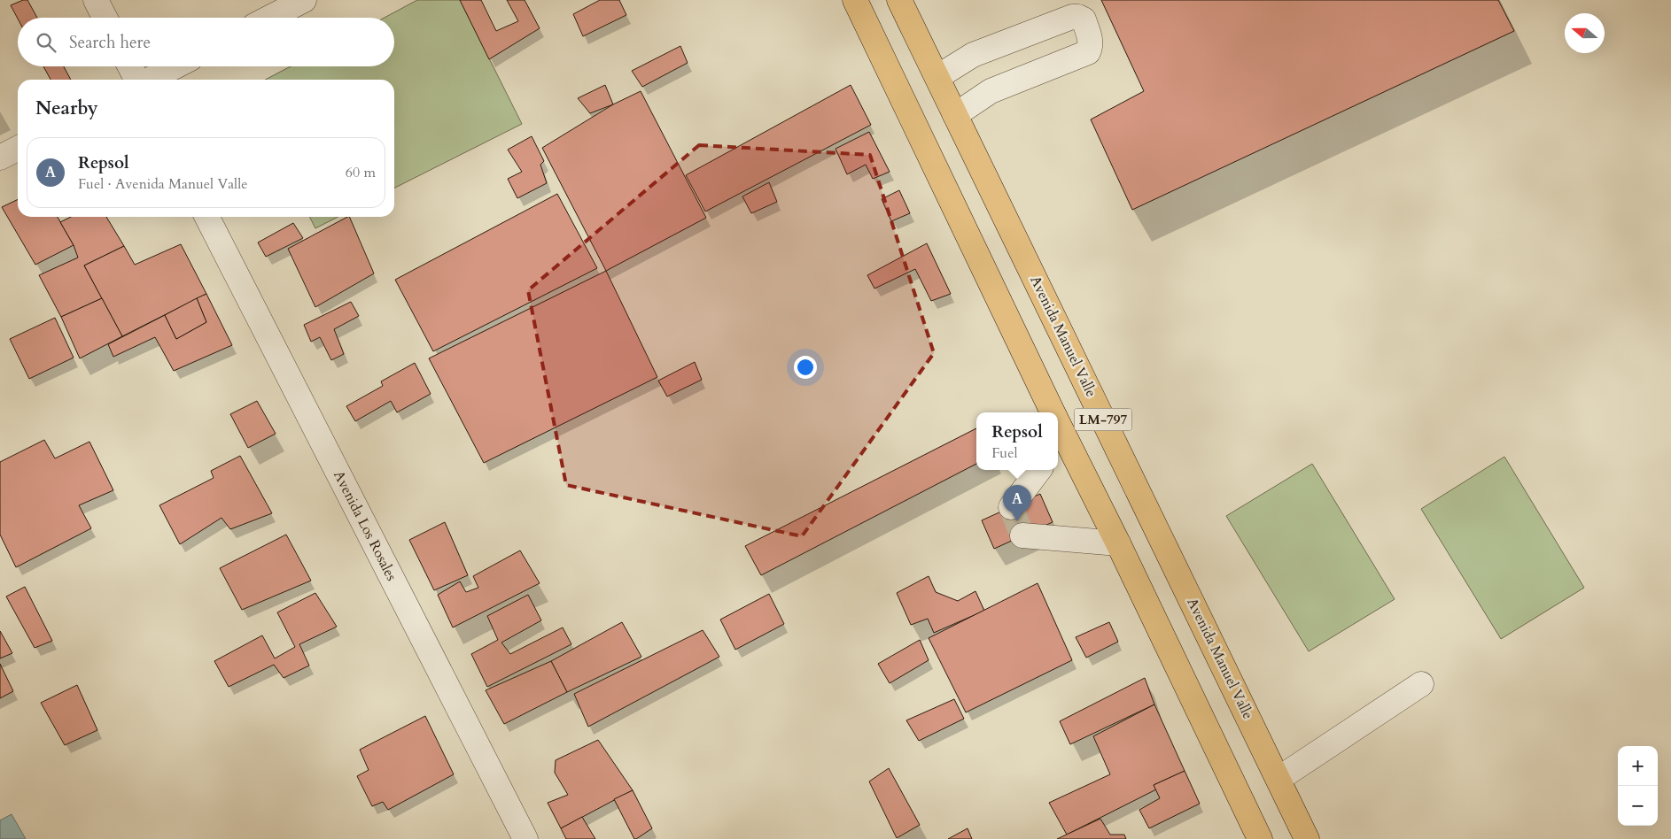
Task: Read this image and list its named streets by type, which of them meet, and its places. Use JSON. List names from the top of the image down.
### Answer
{
  "streets": {
    "main road": ["Avenida Manuel Valle", "LM-797"],
    "street": ["Avenida Los Rosales"]
  },
  "north": "left",
  "page": {
    "search": "Search here",
    "heading": "Nearby",
    "list": [
      {
        "mark": "A",
        "name": "Repsol",
        "note": "Fuel · Avenida Manuel Valle",
        "value": "60 m"
      }
    ],
    "popup": ["Repsol", "Fuel"],
    "pins": "A",
    "map_buttons": ["+", "−"]
  }
}
